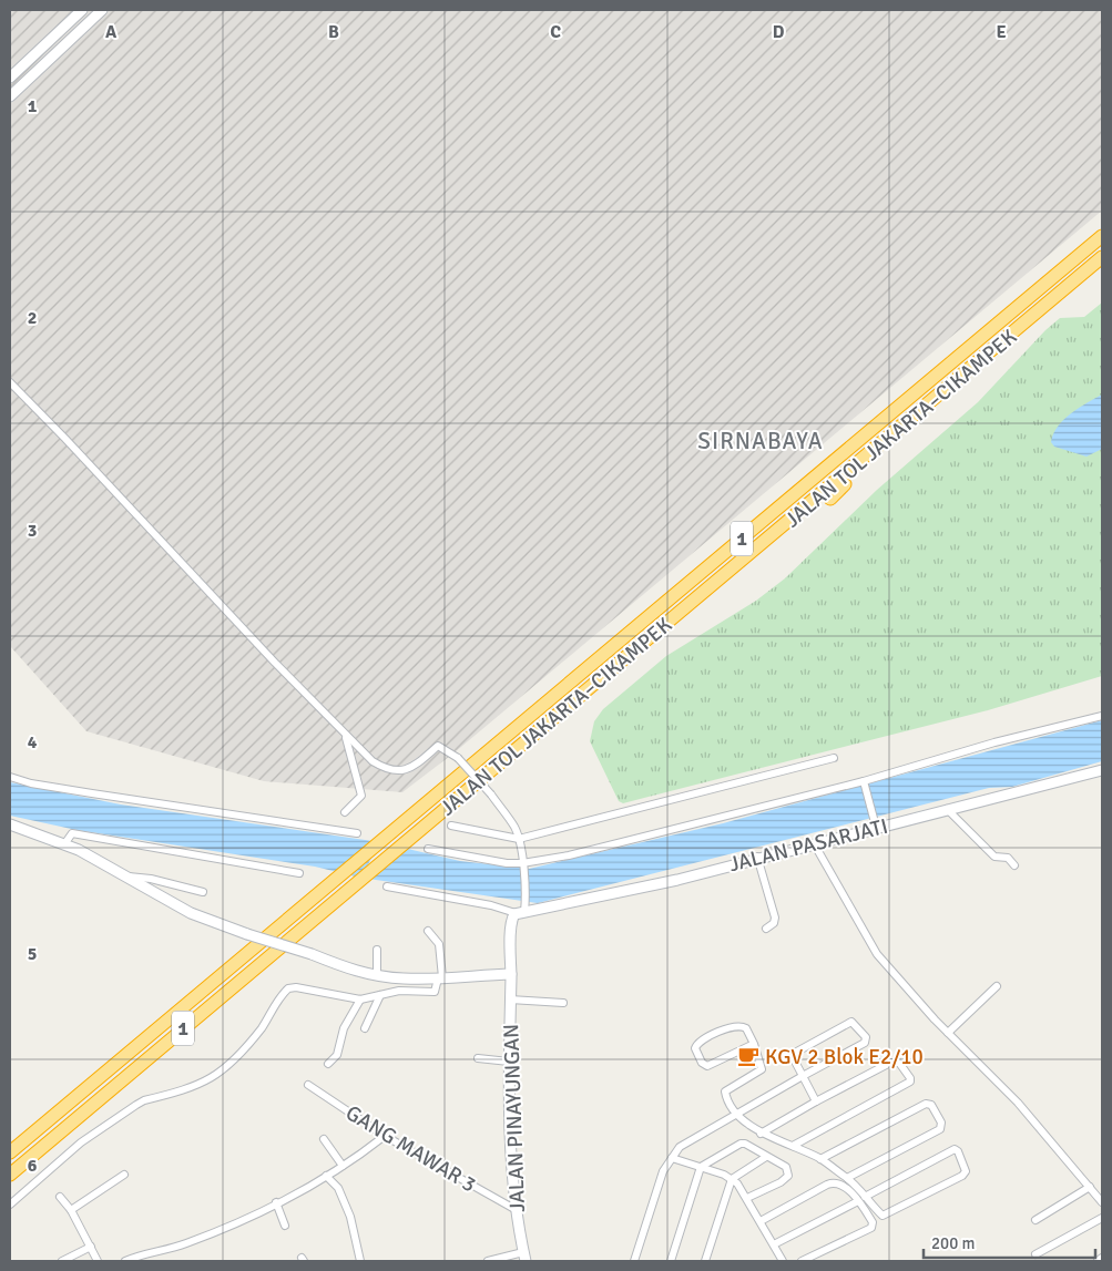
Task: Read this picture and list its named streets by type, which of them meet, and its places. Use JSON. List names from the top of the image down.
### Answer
{
  "streets": {
    "highway": ["JALAN TOL JAKARTA–CIKAMPEK", "1"],
    "main road": ["JALAN PASARJATI", "JALAN PINAYUNGAN"],
    "street": ["GANG MAWAR 3"]
  },
  "crossings": [
    ["JALAN PASARJATI", "JALAN PINAYUNGAN"],
    ["JALAN PINAYUNGAN", "GANG MAWAR 3"]
  ],
  "districts": ["SIRNABAYA"],
  "places": {
    "cafe": ["KGV 2 Blok E2/10"]
  },
  "scale_bar": "200 m",
  "grid": {
    "columns": [
      "A",
      "B",
      "C",
      "D",
      "E"
    ],
    "rows": [
      "1",
      "2",
      "3",
      "4",
      "5",
      "6"
    ]
  }
}
